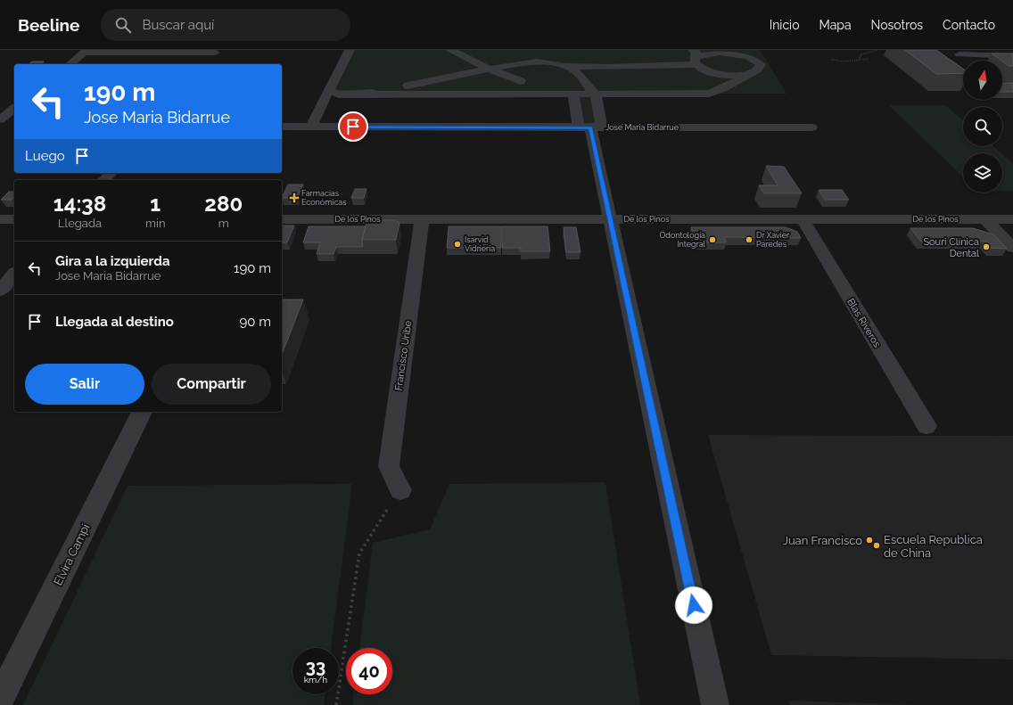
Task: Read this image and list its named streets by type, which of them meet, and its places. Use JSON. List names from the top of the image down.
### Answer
{
  "streets": {
    "street": [
      "Jose Maria Bidarrue",
      "De los Pinos",
      "Blas Riveros",
      "Francisco Uribe",
      "Elvira Campi"
    ]
  },
  "crossings": [
    ["De los Pinos", "Blas Riveros"],
    ["De los Pinos", "Francisco Uribe"]
  ],
  "places": {
    "health": ["Farmacias Económicas"],
    "other": [
      "Odontologia Integral",
      "Dr Xavier Paredes",
      "Isarvid Vidrieria",
      "Souri Clínica Dental",
      "Juan Francisco",
      "Escuela Republica de China"
    ]
  },
  "north": "top",
  "page": {
    "header": "Beeline",
    "search": "Buscar aquí",
    "nav": [
      "Inicio",
      "Mapa",
      "Nosotros",
      "Contacto"
    ],
    "turn": ["190 m", "Jose Maria Bidarrue"],
    "then": "Luego",
    "eta": [
      "14:38",
      "Llegada",
      "1",
      "min",
      "280",
      "m"
    ],
    "list": [
      {
        "name": "Gira a la izquierda",
        "note": "Jose Maria Bidarrue",
        "value": "190 m"
      },
      {
        "name": "Llegada al destino",
        "value": "90 m"
      }
    ],
    "buttons": ["Salir", "Compartir"],
    "speed": "33 km/h",
    "limit": "40"
  }
}
